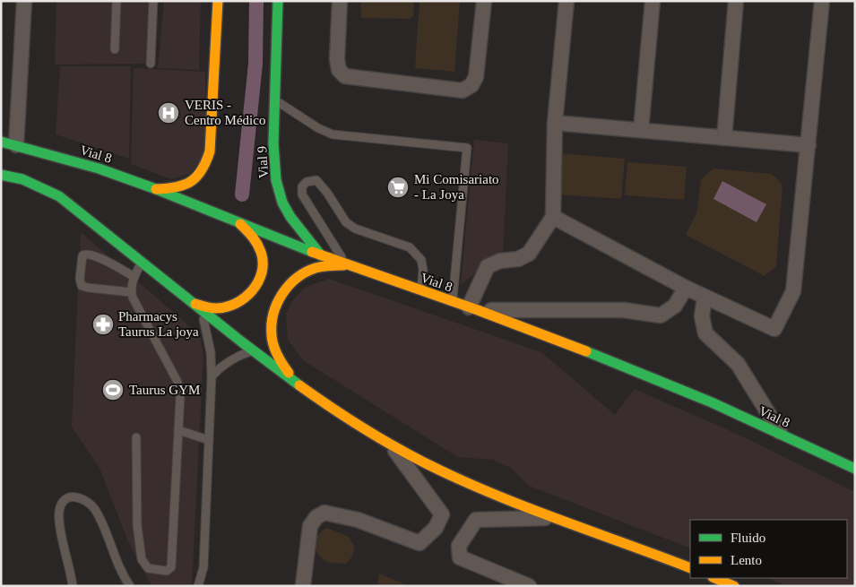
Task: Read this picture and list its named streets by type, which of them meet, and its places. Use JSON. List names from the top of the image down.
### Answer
{
  "streets": {
    "main road": ["Vial 8", "Vial 9"]
  },
  "crossings": [
    ["Vial 8", "Vial 9"]
  ],
  "places": {
    "hospital": ["VERIS - Centro Médico"],
    "supermarket": ["Mi Comisariato - La Joya"],
    "pharmacy": ["Pharmacys Taurus La joya"],
    "sports": ["Taurus GYM"]
  },
  "legend": ["Fluido", "Lento"]
}
